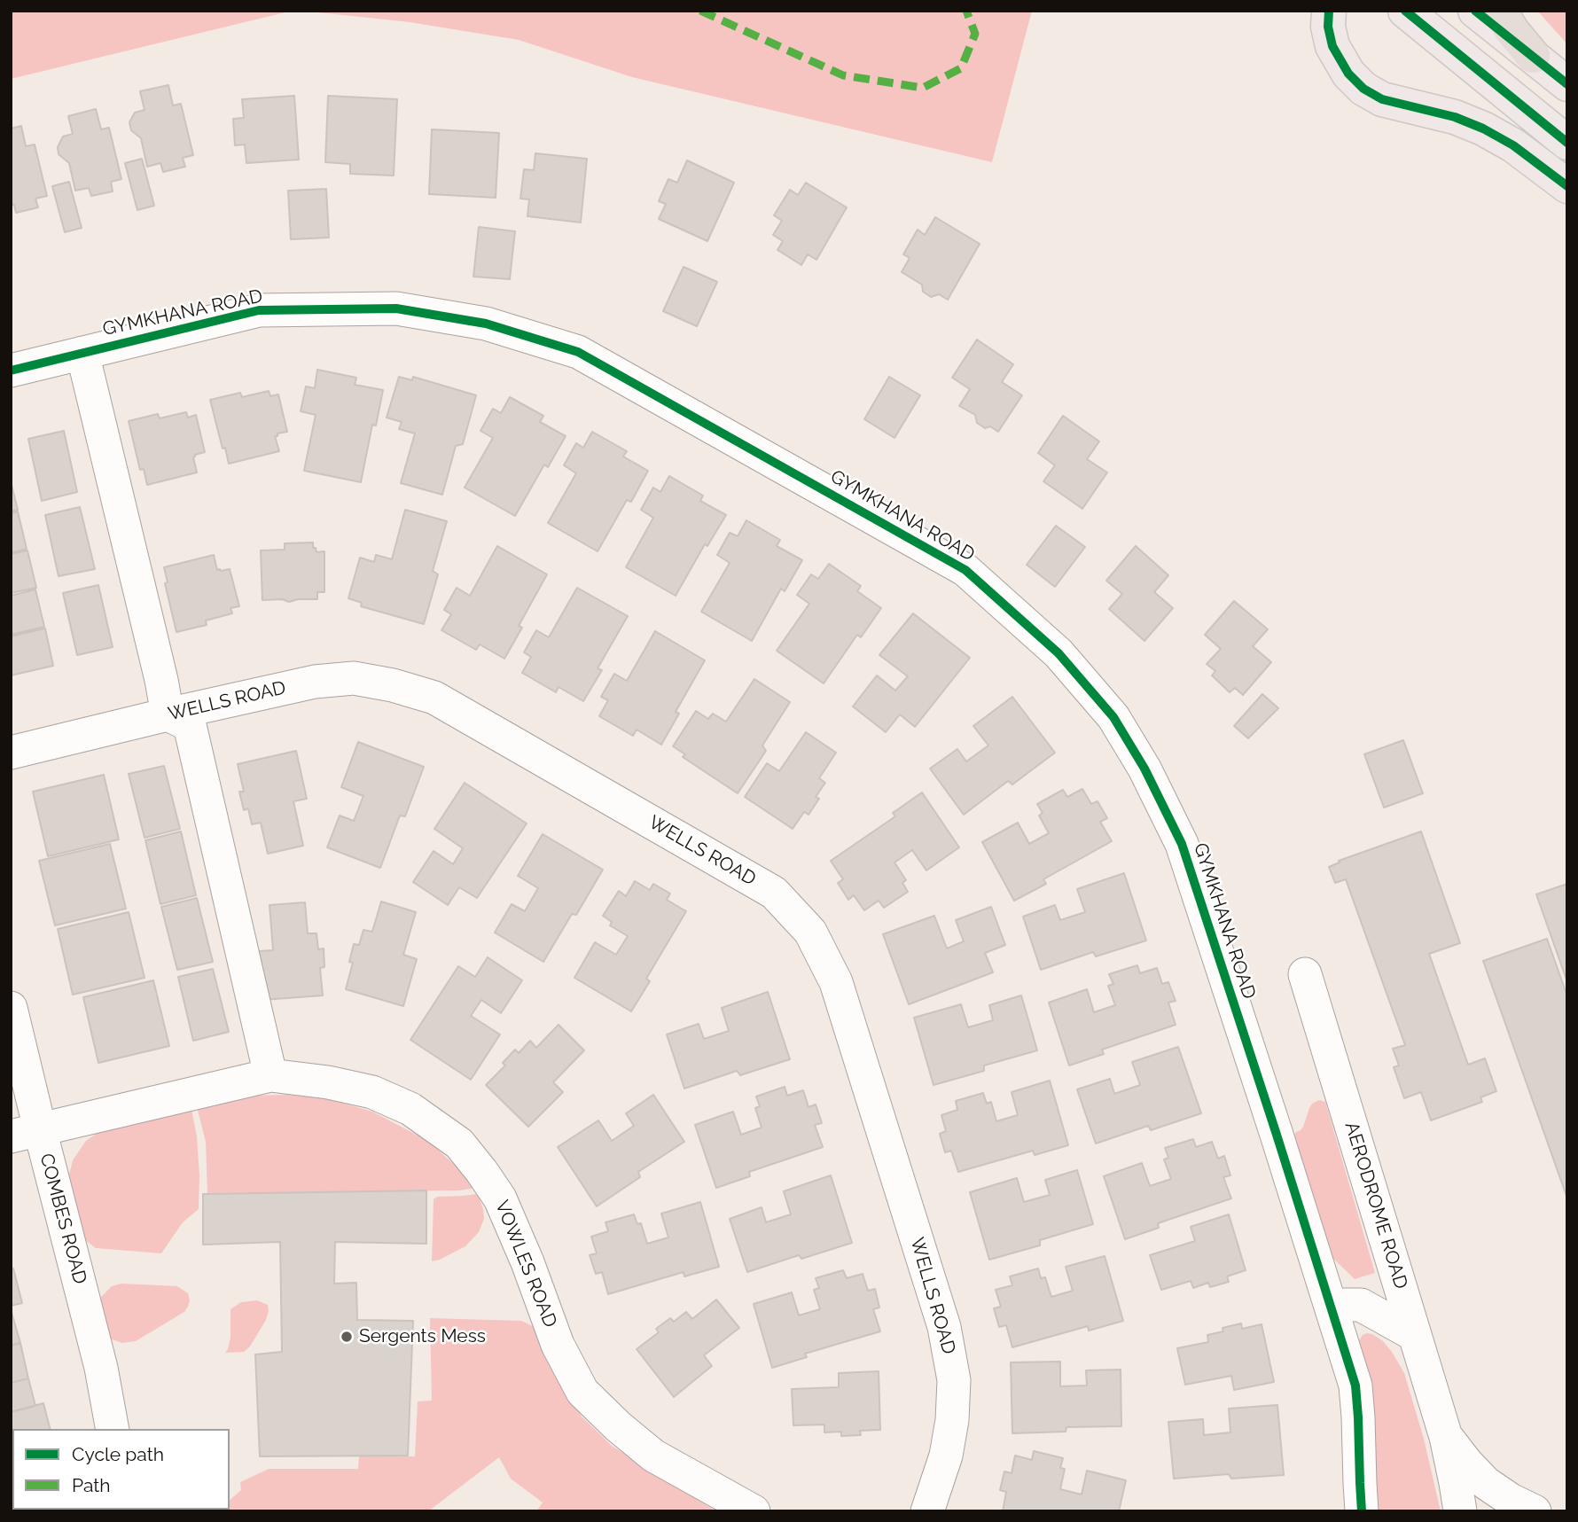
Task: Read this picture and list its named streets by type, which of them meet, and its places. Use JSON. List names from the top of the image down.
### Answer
{
  "streets": {
    "street": [
      "GYMKHANA ROAD",
      "WELLS ROAD",
      "AERODROME ROAD",
      "COMBES ROAD",
      "VOWLES ROAD"
    ]
  },
  "crossings": [
    ["COMBES ROAD", "VOWLES ROAD"]
  ],
  "places": ["Sergents Mess"],
  "legend": ["Cycle path", "Path"]
}
